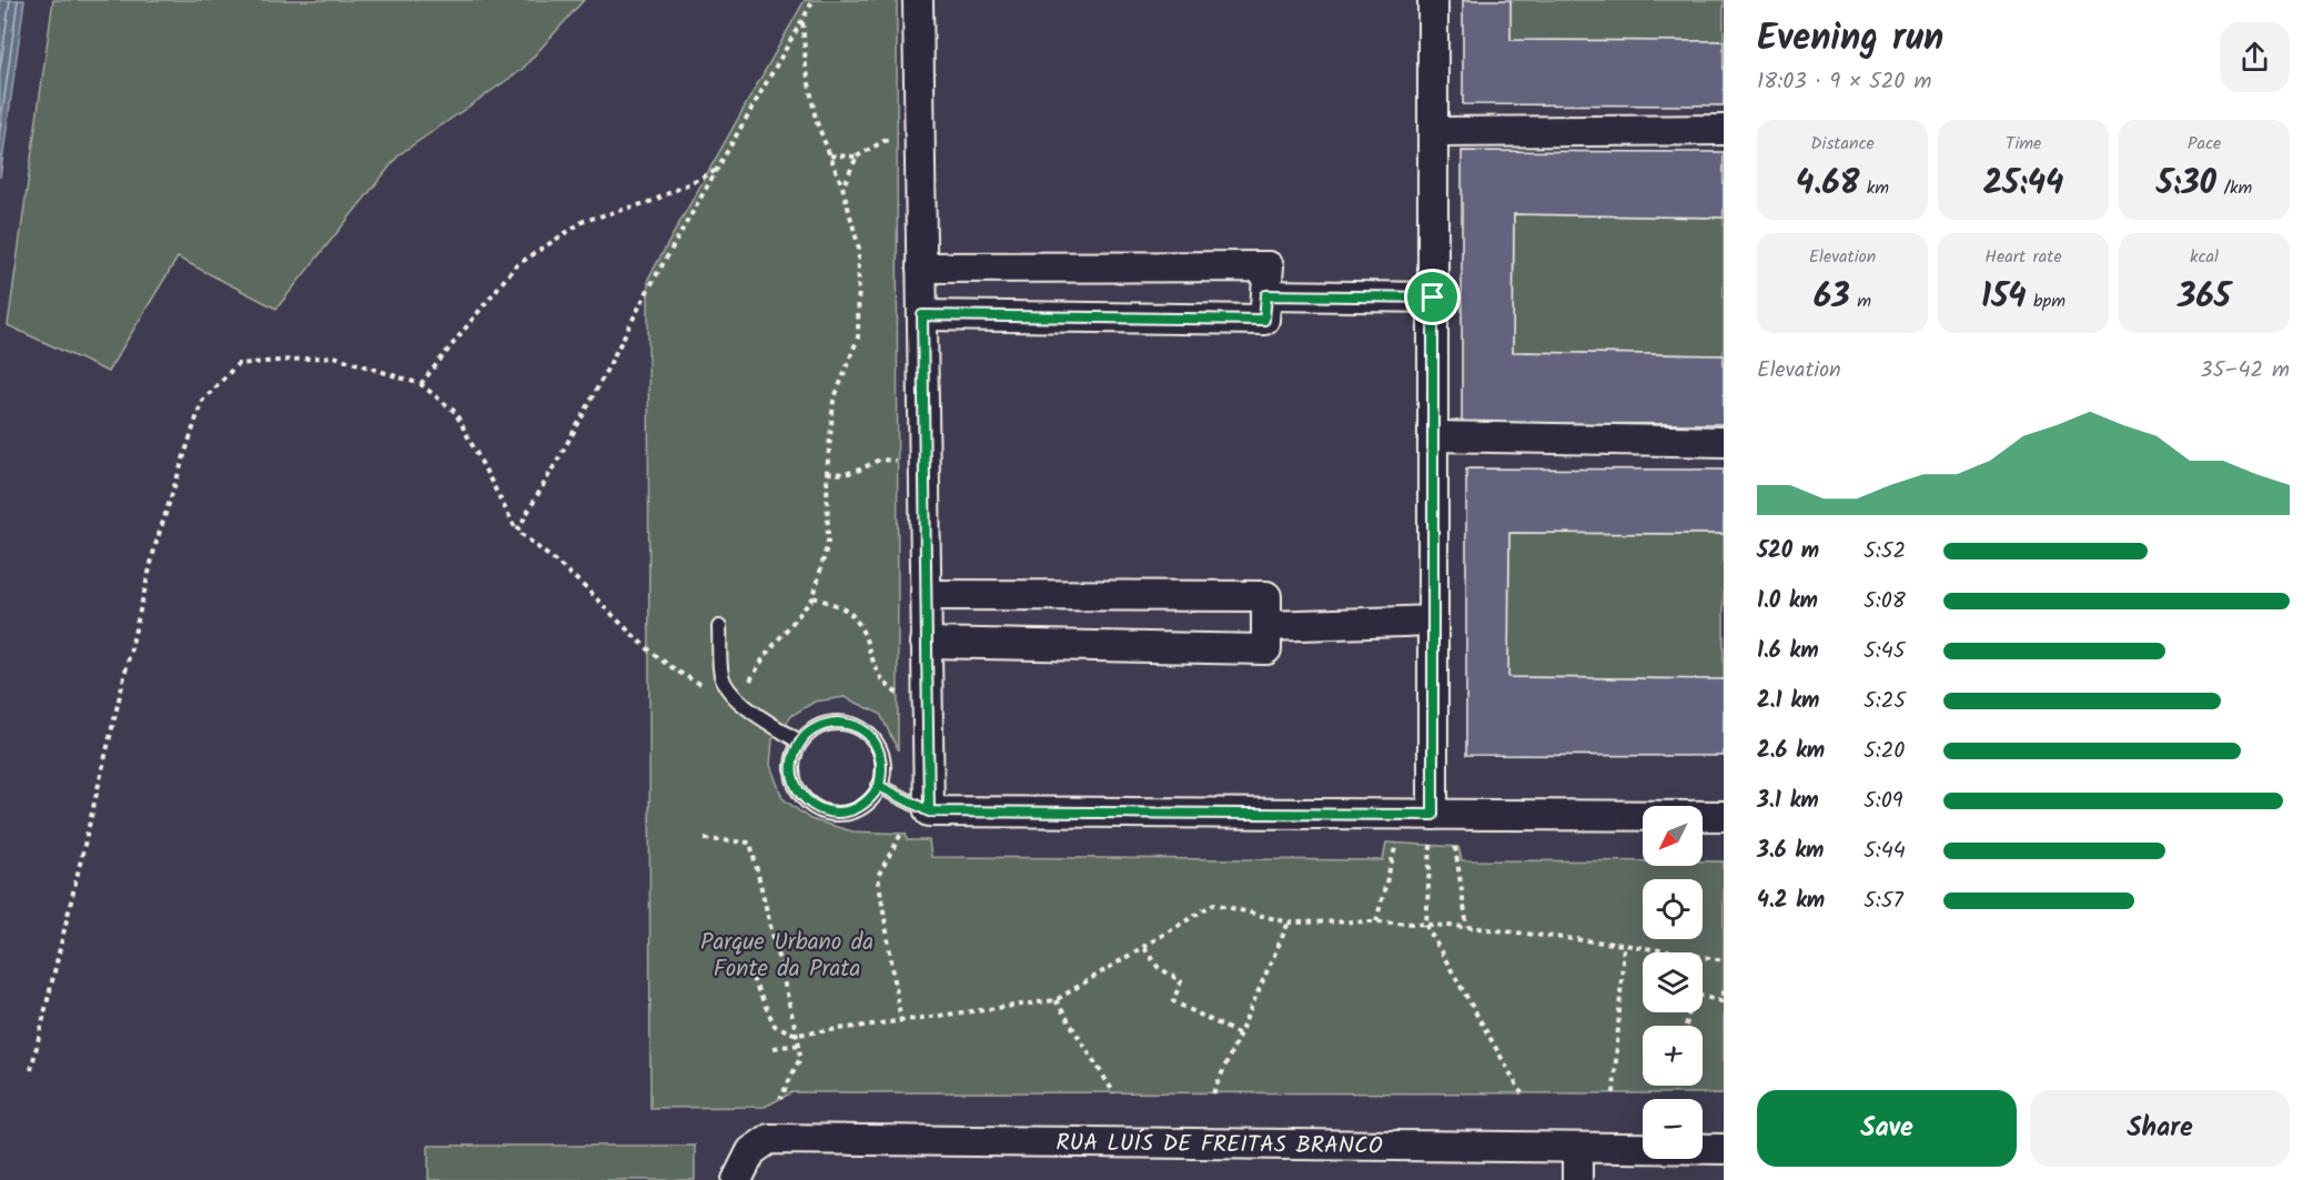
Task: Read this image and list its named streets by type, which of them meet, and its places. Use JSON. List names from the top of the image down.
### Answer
{
  "streets": {
    "street": ["RUA LUÍS DE FREITAS BRANCO"]
  },
  "parks": ["Parque Urbano da Fonte da Prata"],
  "north": "bottom left",
  "page": {
    "heading": ["Evening run", "18:03 · 9 × 520 m"],
    "stats": [
      ["Distance", "4.68 km"],
      ["Time", "25:44"],
      ["Pace", "5:30 /km"],
      ["Elevation", "63 m"],
      ["Heart rate", "154 bpm"],
      ["kcal", "365"]
    ],
    "chart": ["Elevation", "35–42 m"],
    "list": [
      {
        "name": "520 m",
        "note": "5:52"
      },
      {
        "name": "1.0 km",
        "note": "5:08"
      },
      {
        "name": "1.6 km",
        "note": "5:45"
      },
      {
        "name": "2.1 km",
        "note": "5:25"
      },
      {
        "name": "2.6 km",
        "note": "5:20"
      },
      {
        "name": "3.1 km",
        "note": "5:09"
      },
      {
        "name": "3.6 km",
        "note": "5:44"
      },
      {
        "name": "4.2 km",
        "note": "5:57"
      }
    ],
    "map_buttons": ["+", "−"],
    "buttons": ["Save", "Share"]
  }
}
